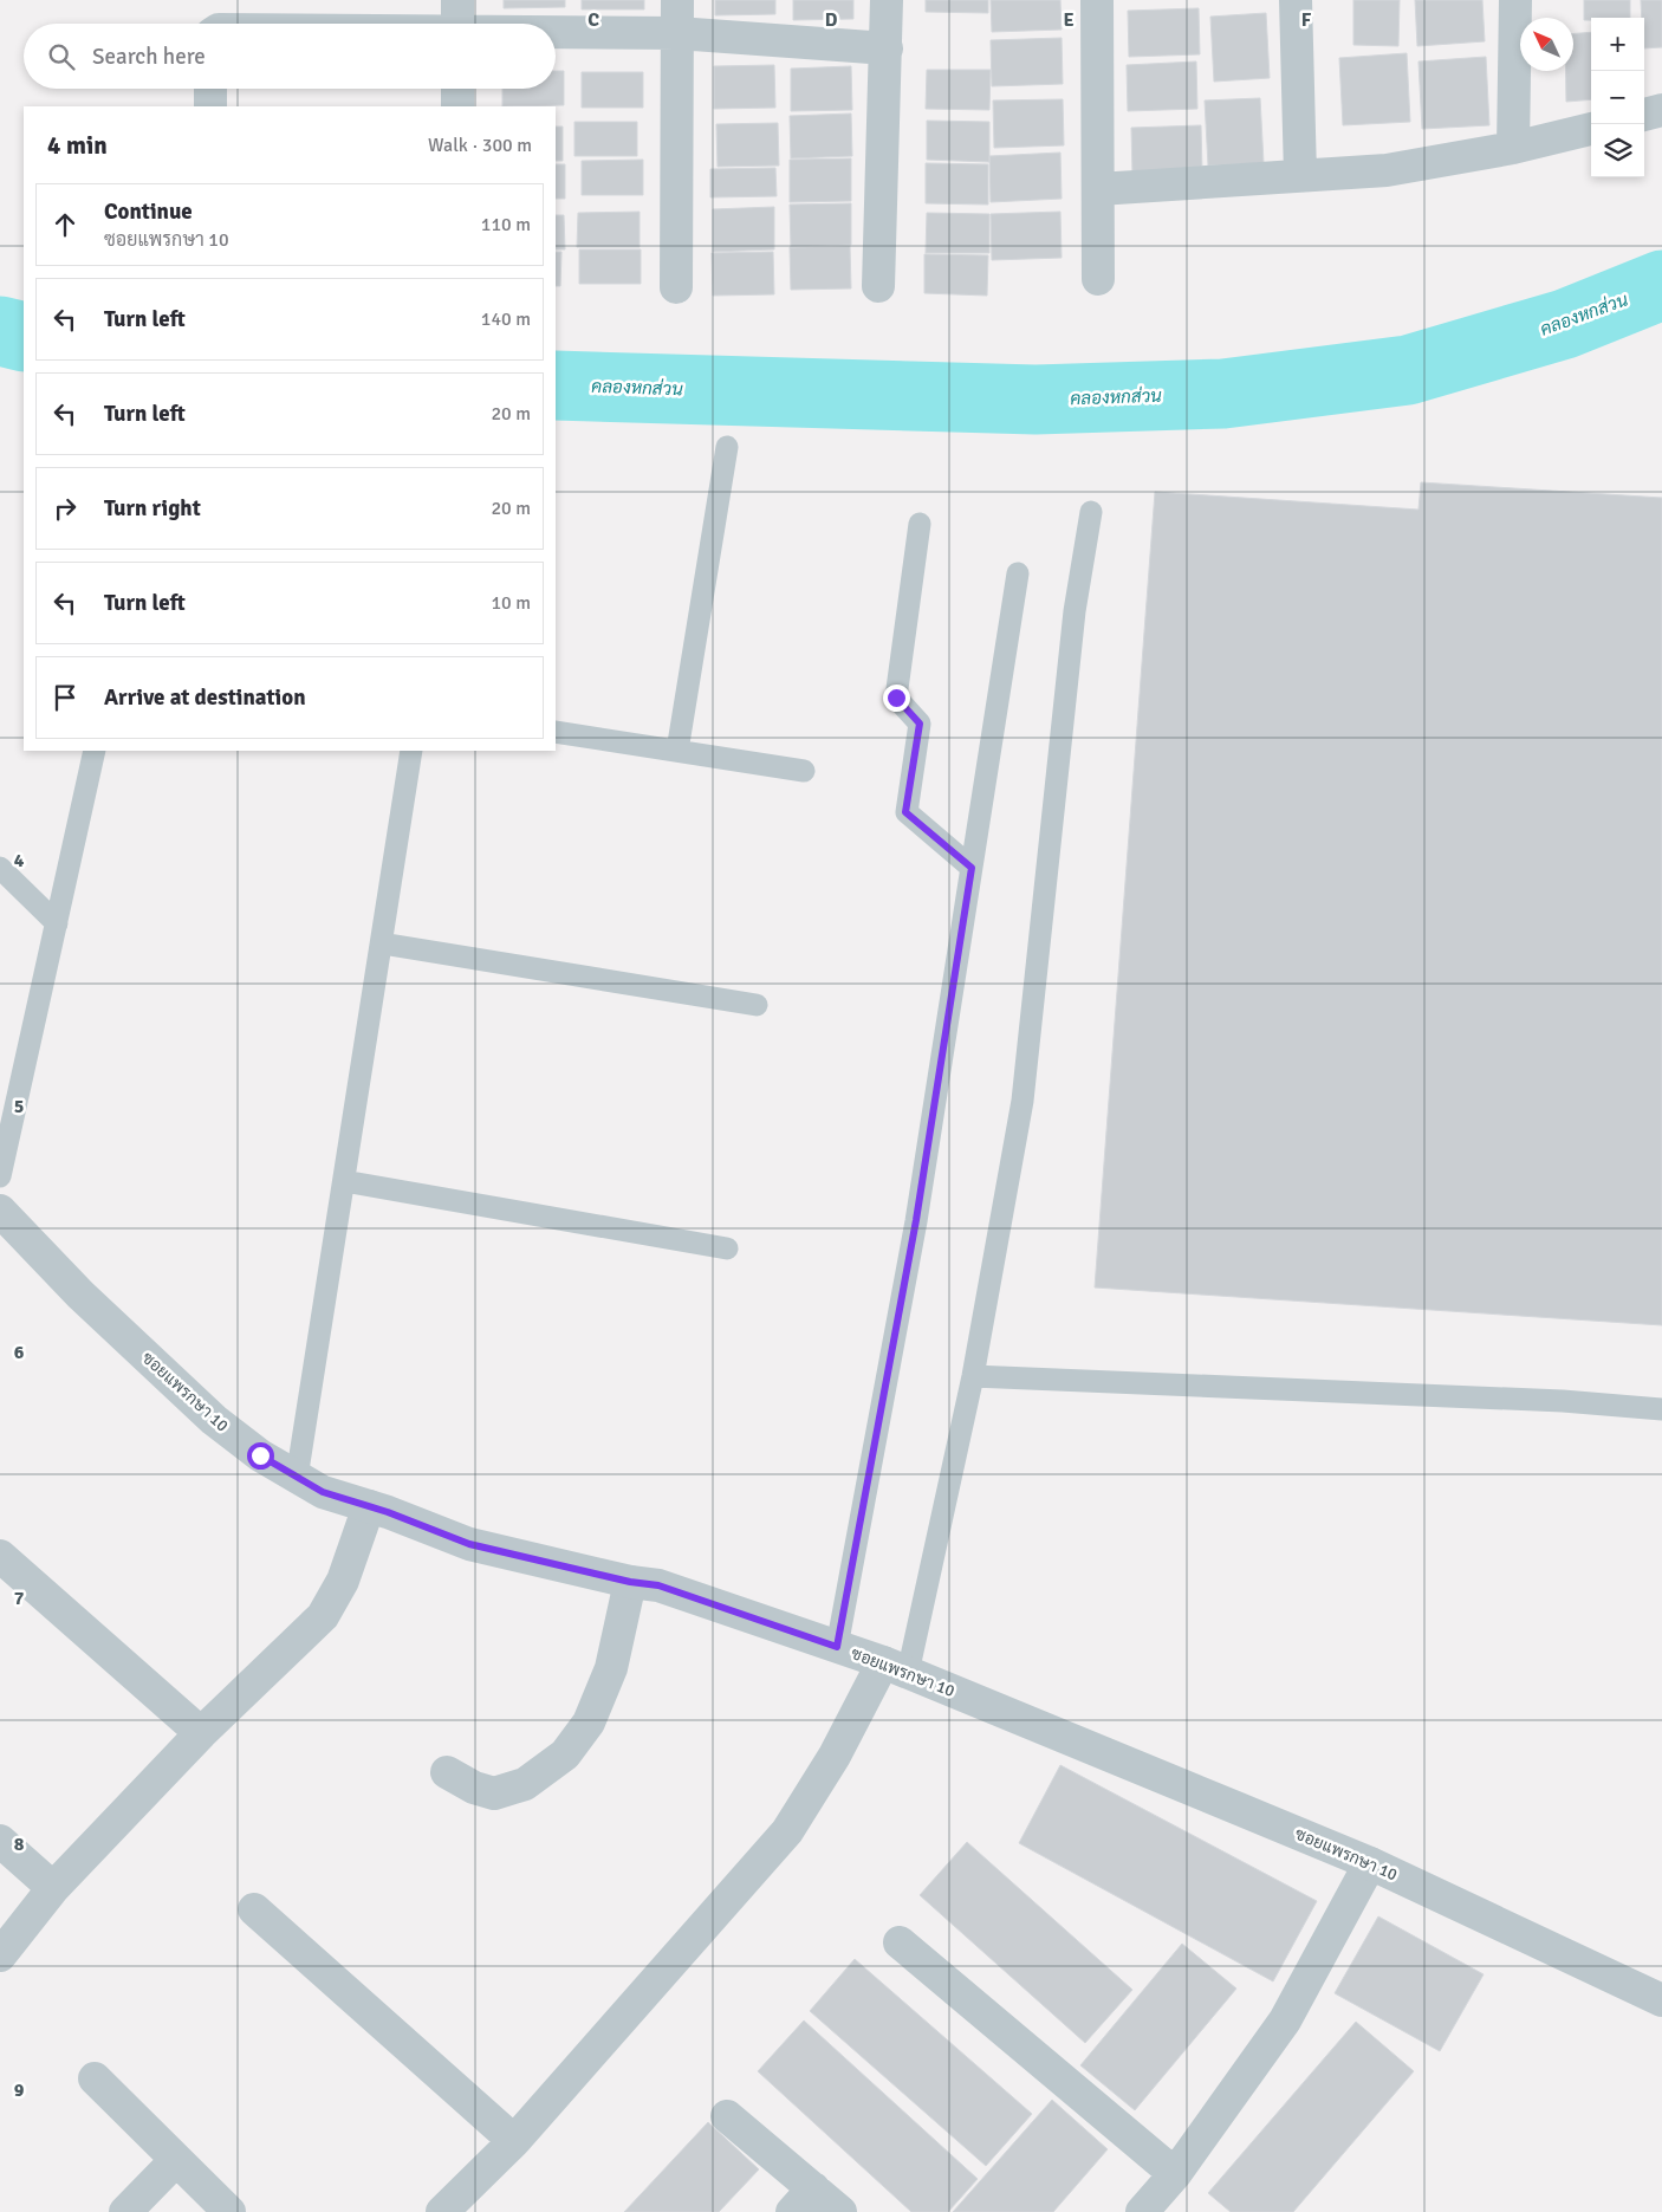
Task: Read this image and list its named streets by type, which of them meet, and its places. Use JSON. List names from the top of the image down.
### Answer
{
  "streets": {
    "street": ["ซอยแพรกษา 10"]
  },
  "water": ["คลองหกส่วน"],
  "north": "top left",
  "page": {
    "map_buttons": ["+", "−"],
    "search": "Search here",
    "heading": ["4 min", "Walk · 300 m"],
    "list": [
      ["Continue", "ซอยแพรกษา 10", "110 m"],
      ["Turn left", "140 m"],
      ["Turn left", "20 m"],
      ["Turn right", "20 m"],
      ["Turn left", "10 m"],
      "Arrive at destination"
    ]
  },
  "grid": {
    "columns": [
      "C",
      "D",
      "E",
      "F"
    ],
    "rows": [
      "4",
      "5",
      "6",
      "7",
      "8",
      "9"
    ]
  }
}
